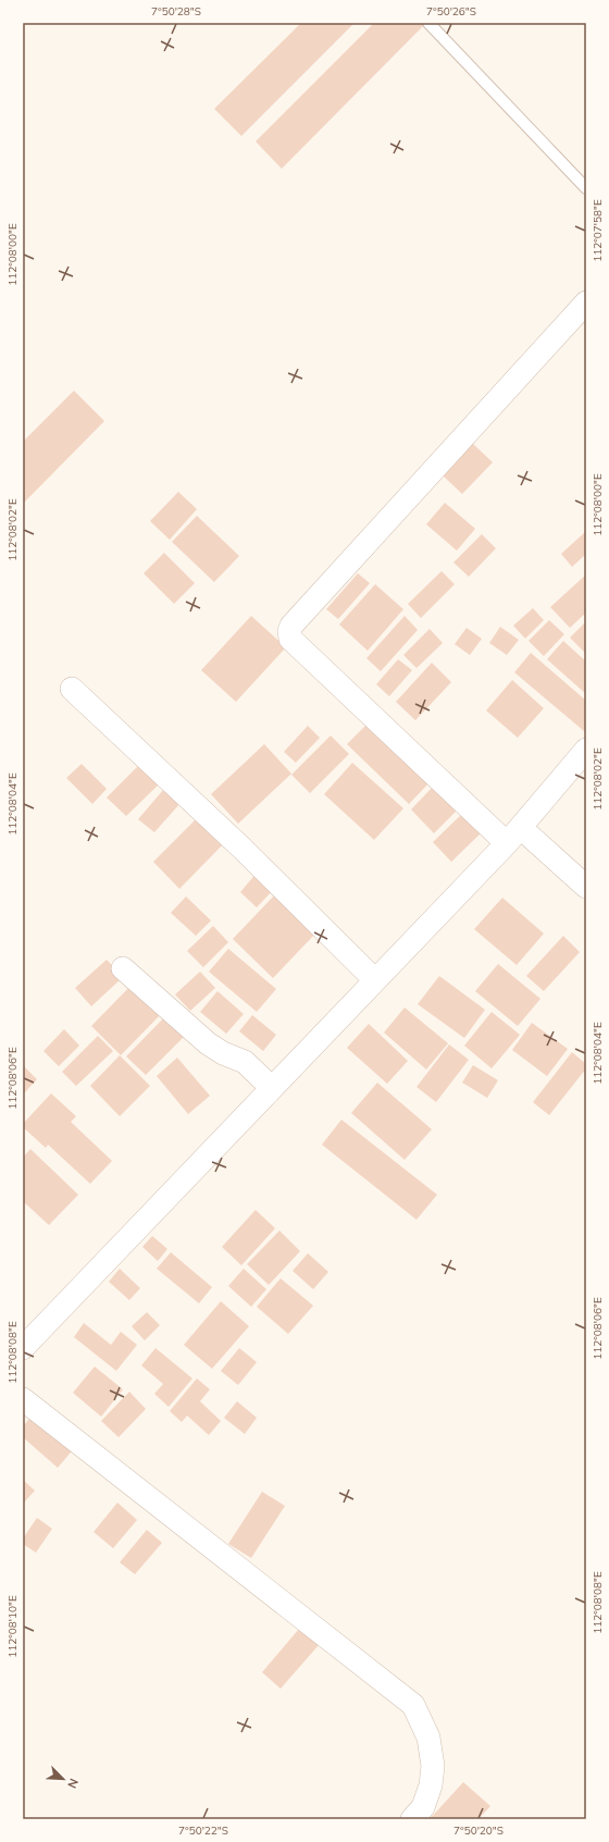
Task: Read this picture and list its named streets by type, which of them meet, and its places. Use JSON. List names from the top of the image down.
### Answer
{
  "north": "bottom right",
  "coordinates": [
    "7°50'28\"S",
    "7°50'26\"S",
    "112°07'58\"E",
    "112°08'00\"E",
    "112°08'02\"E",
    "112°08'04\"E",
    "112°08'06\"E",
    "112°08'08\"E",
    "112°08'10\"E",
    "7°50'22\"S",
    "7°50'20\"S"
  ]
}
